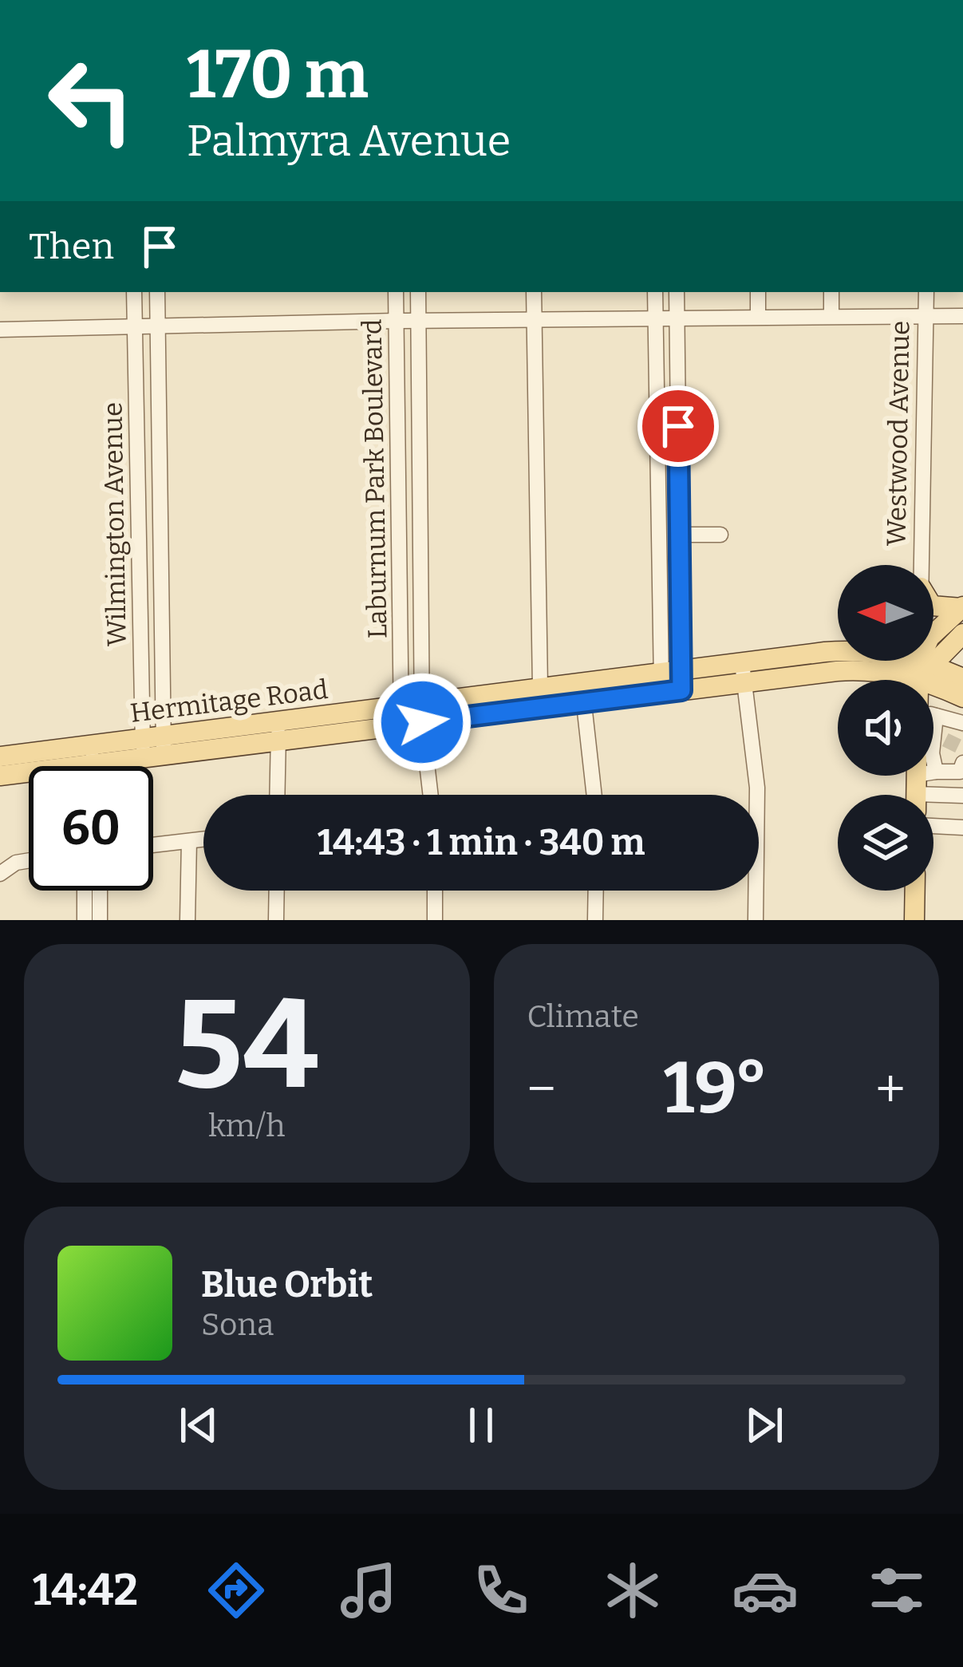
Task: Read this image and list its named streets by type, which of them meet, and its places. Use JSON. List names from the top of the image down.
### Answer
{
  "streets": {
    "main road": ["Westwood Avenue", "Hermitage Road"],
    "street": ["Laburnum Park Boulevard", "Wilmington Avenue"]
  },
  "crossings": [
    ["Westwood Avenue", "Hermitage Road"],
    ["Laburnum Park Boulevard", "Hermitage Road"],
    ["Wilmington Avenue", "Hermitage Road"]
  ],
  "north": "left",
  "page": {
    "turn": ["170 m", "Palmyra Avenue"],
    "then": "Then",
    "limit": "60",
    "trip": "14:43 · 1 min · 340 m",
    "tile": [
      ["54", "km/h"],
      "Climate"
    ],
    "heat": ["−", "19°", "+"],
    "song": ["Blue Orbit", "Sona"],
    "tabs": "14:42"
  }
}
